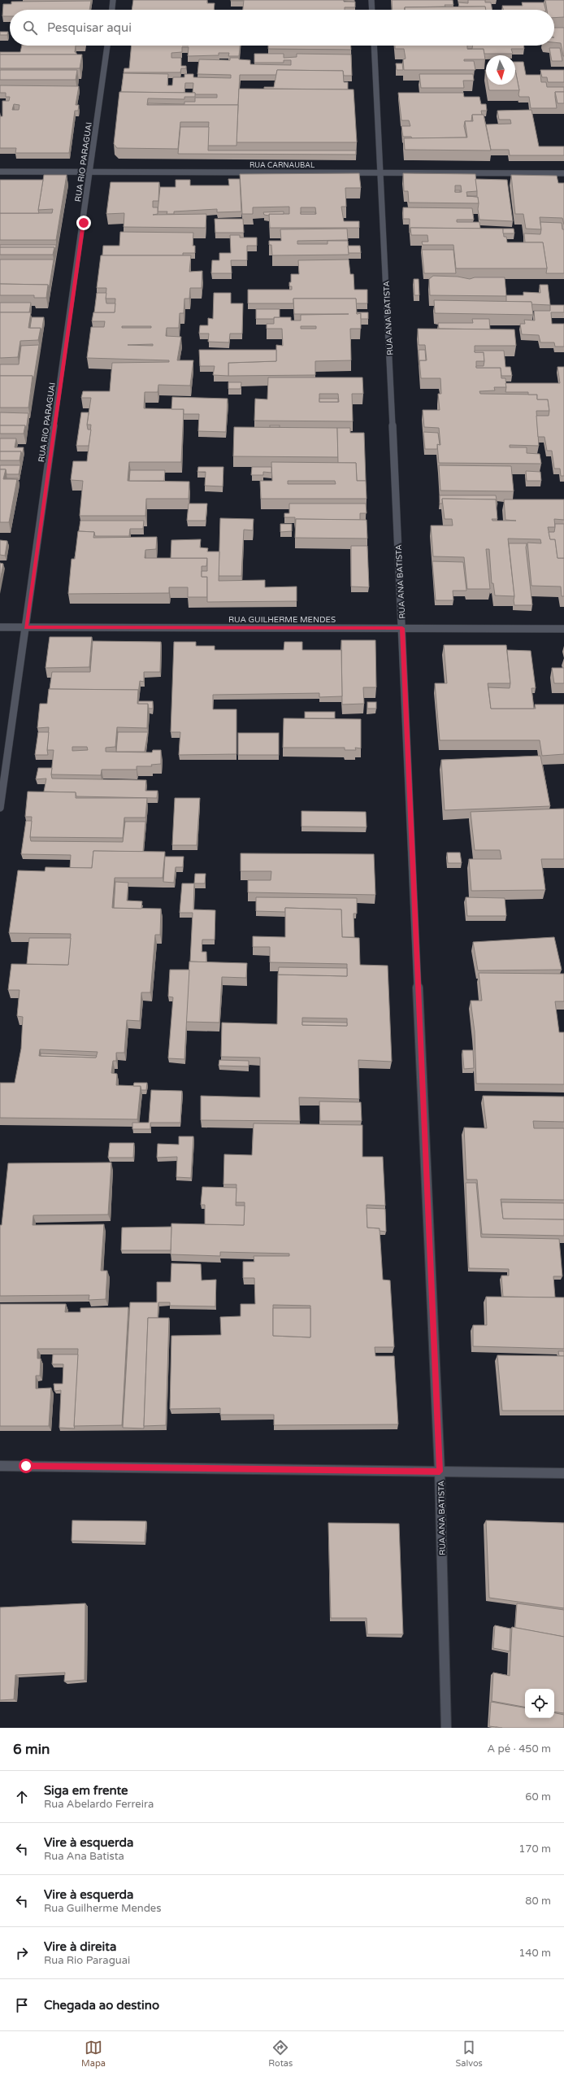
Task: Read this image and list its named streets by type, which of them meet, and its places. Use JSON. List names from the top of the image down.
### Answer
{
  "streets": {
    "street": [
      "RUA RIO PARAGUAI",
      "RUA CARNAUBAL",
      "RUA ANA BATISTA",
      "RUA GUILHERME MENDES"
    ]
  },
  "crossings": [
    ["RUA RIO PARAGUAI", "RUA CARNAUBAL"],
    ["RUA RIO PARAGUAI", "RUA GUILHERME MENDES"],
    ["RUA CARNAUBAL", "RUA ANA BATISTA"],
    ["RUA ANA BATISTA", "RUA GUILHERME MENDES"]
  ],
  "north": "bottom",
  "page": {
    "search": "Pesquisar aqui",
    "heading": ["6 min", "A pé · 450 m"],
    "list": [
      ["Siga em frente", "Rua Abelardo Ferreira", "60 m"],
      ["Vire à esquerda", "Rua Ana Batista", "170 m"],
      ["Vire à esquerda", "Rua Guilherme Mendes", "80 m"],
      ["Vire à direita", "Rua Rio Paraguai", "140 m"],
      "Chegada ao destino"
    ],
    "nav": ["Mapa", "Rotas", "Salvos"]
  }
}
